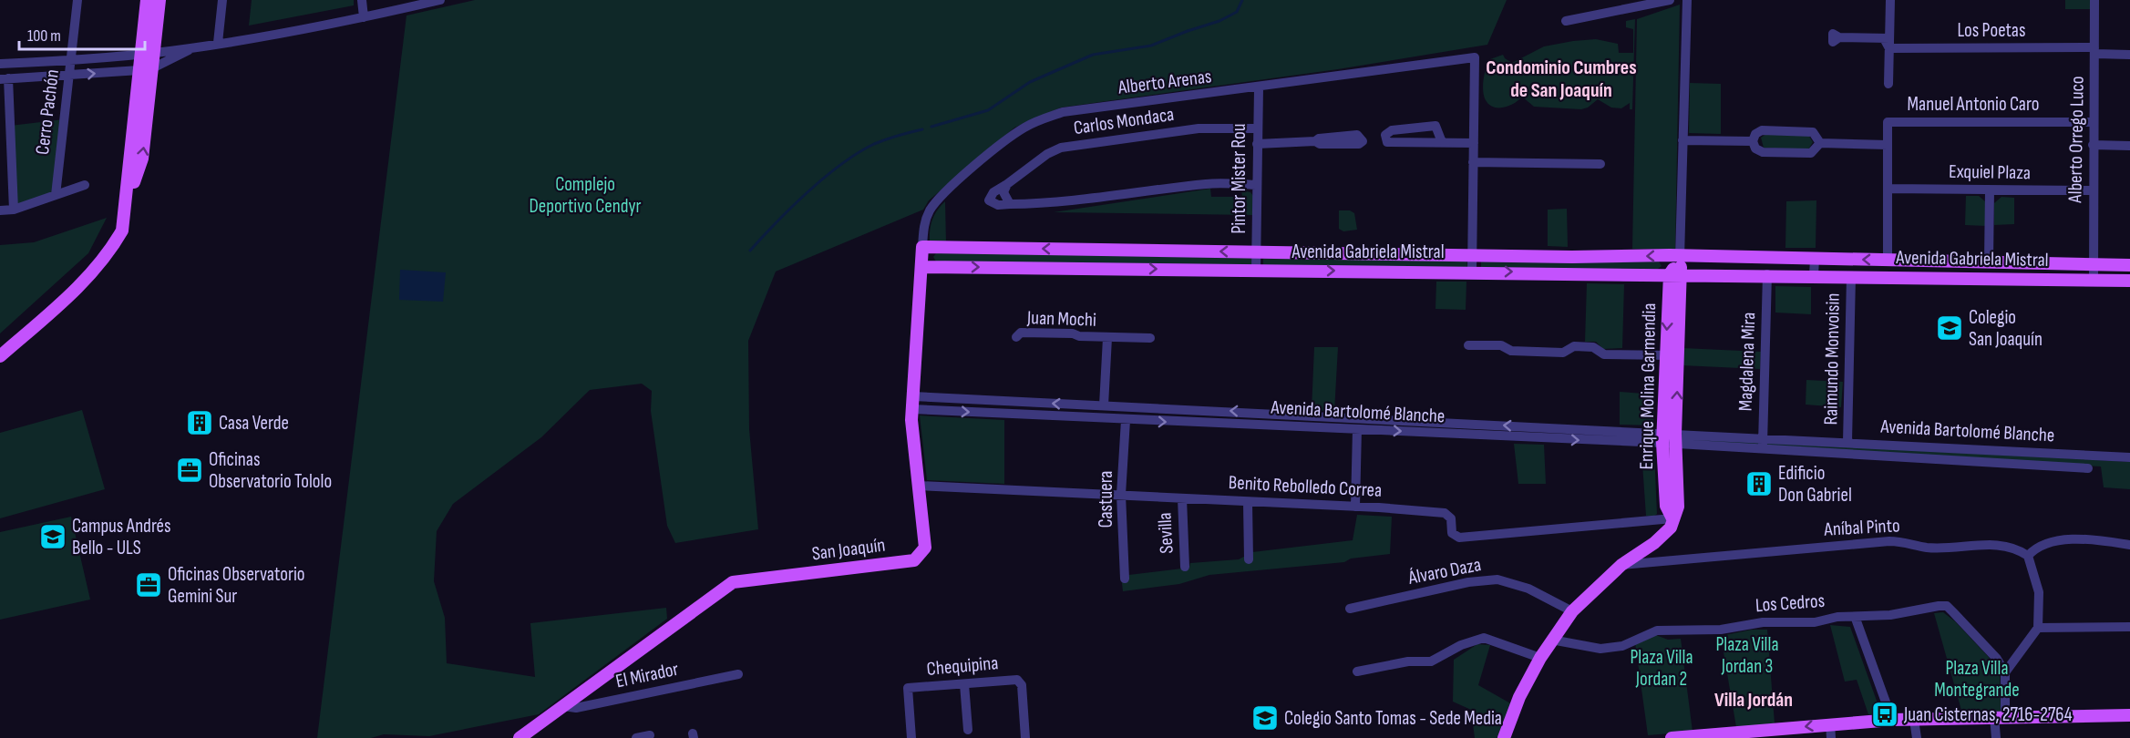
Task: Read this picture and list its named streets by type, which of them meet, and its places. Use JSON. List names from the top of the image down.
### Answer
{
  "streets": {
    "main road": ["Avenida Gabriela Mistral", "Enrique Molina Garmendia", "San Joaquín"],
    "street": [
      "Los Poetas",
      "Alberto Arenas",
      "Manuel Antonio Caro",
      "Cerro Pachón",
      "Carlos Mondaca",
      "Alberto Orrego Luco",
      "Exquiel Plaza",
      "Pintor Mister Rou",
      "Juan Mochi",
      "Raimundo Monvoisin",
      "Magdalena Mira",
      "Avenida Bartolomé Blanche",
      "Benito Rebolledo Correa",
      "Castuera",
      "Aníbal Pinto",
      "Sevilla",
      "Álvaro Daza",
      "Los Cedros",
      "Chequipina",
      "El Mirador"
    ]
  },
  "crossings": [
    ["Los Poetas", "Alberto Orrego Luco"],
    ["Alberto Arenas", "Pintor Mister Rou"],
    ["Alberto Arenas", "Avenida Gabriela Mistral"],
    ["Alberto Arenas", "San Joaquín"],
    ["Manuel Antonio Caro", "Alberto Orrego Luco"],
    ["Carlos Mondaca", "Pintor Mister Rou"],
    ["Alberto Orrego Luco", "Exquiel Plaza"],
    ["Alberto Orrego Luco", "Avenida Gabriela Mistral"],
    ["Pintor Mister Rou", "Avenida Gabriela Mistral"],
    ["Avenida Gabriela Mistral", "Raimundo Monvoisin"],
    ["Avenida Gabriela Mistral", "Magdalena Mira"],
    ["Avenida Gabriela Mistral", "Enrique Molina Garmendia"],
    ["Avenida Gabriela Mistral", "San Joaquín"],
    ["Juan Mochi", "Avenida Bartolomé Blanche"],
    ["Raimundo Monvoisin", "Avenida Bartolomé Blanche"],
    ["Magdalena Mira", "Avenida Bartolomé Blanche"],
    ["Enrique Molina Garmendia", "Avenida Bartolomé Blanche"],
    ["Enrique Molina Garmendia", "Benito Rebolledo Correa"],
    ["Enrique Molina Garmendia", "Aníbal Pinto"],
    ["Enrique Molina Garmendia", "Álvaro Daza"],
    ["Enrique Molina Garmendia", "Los Cedros"],
    ["Avenida Bartolomé Blanche", "Castuera"],
    ["Avenida Bartolomé Blanche", "San Joaquín"],
    ["Benito Rebolledo Correa", "Castuera"],
    ["Benito Rebolledo Correa", "Sevilla"],
    ["Benito Rebolledo Correa", "San Joaquín"],
    ["San Joaquín", "El Mirador"]
  ],
  "districts": ["Condominio Cumbres de San Joaquín", "Villa Jordán"],
  "parks": [
    "Complejo Deportivo Cendyr",
    "Plaza Villa Jordan 3",
    "Plaza Villa Jordan 2",
    "Plaza Villa Montegrande"
  ],
  "places": {
    "school or university": ["Colegio San Joaquín", "Campus Andrés Bello - ULS", "Colegio Santo Tomas - Sede Media"],
    "building": ["Casa Verde", "Edificio Don Gabriel"],
    "office": ["Oficinas Observatorio Tololo", "Oficinas Observatorio Gemini Sur"],
    "bus stop": ["Juan Cisternas, 2716-2764"]
  },
  "scale_bar": "100 m"
}
